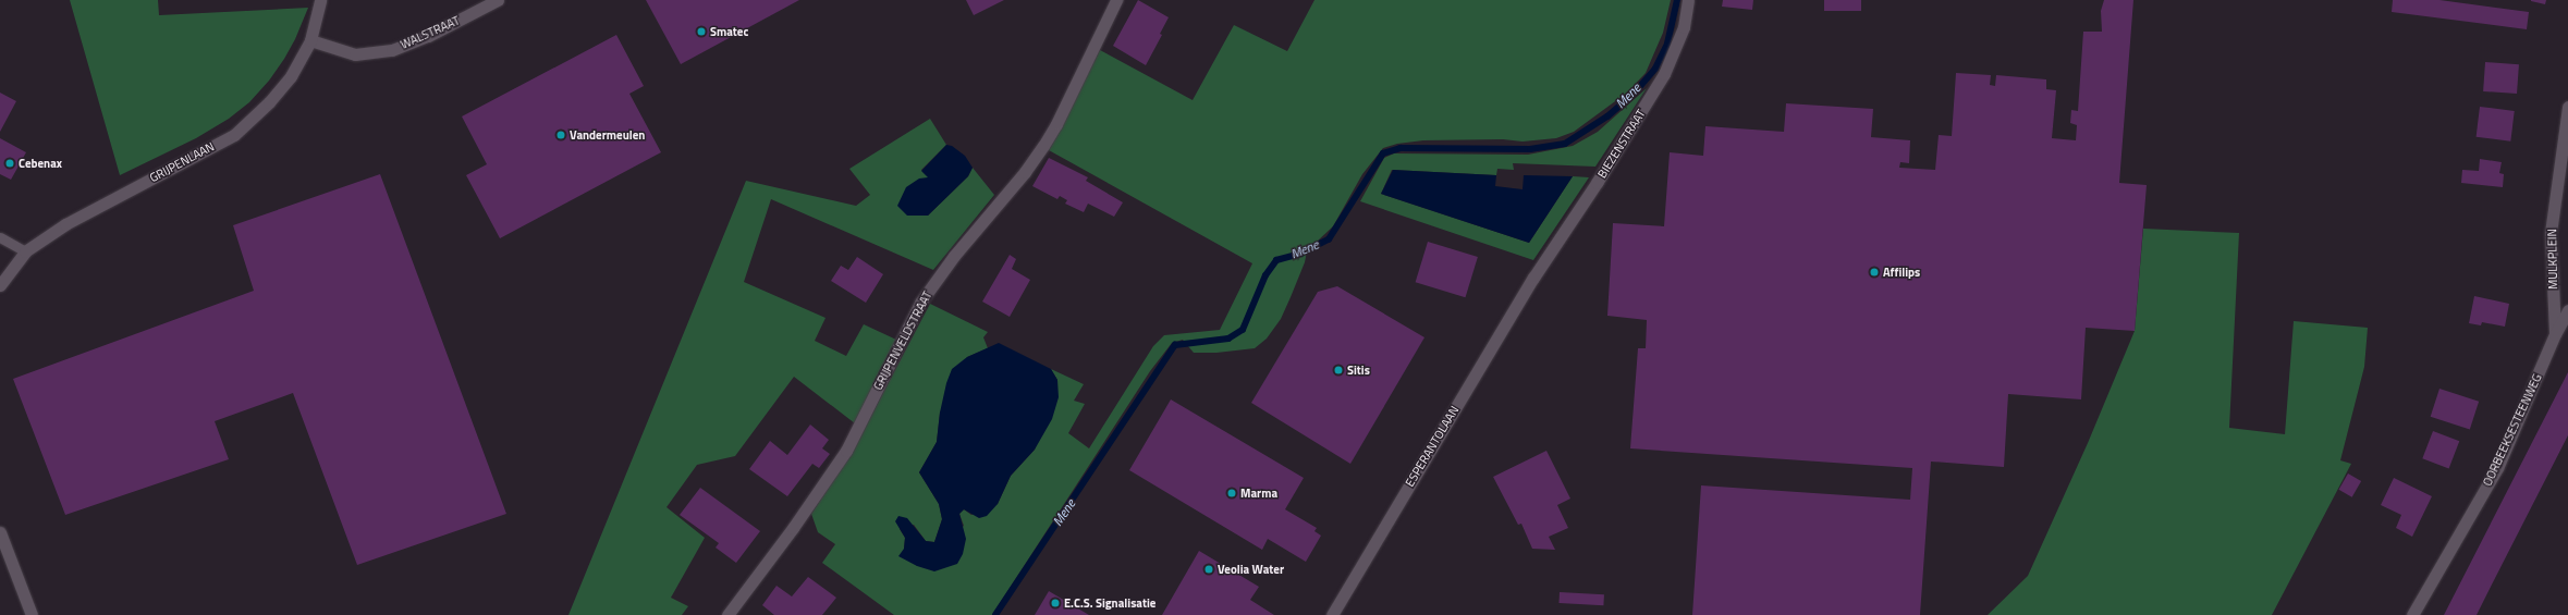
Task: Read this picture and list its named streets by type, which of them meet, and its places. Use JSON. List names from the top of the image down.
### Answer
{
  "streets": {
    "street": [
      "WALSTRAAT",
      "BIEZENSTRAAT",
      "GRIJPENLAAN",
      "MULKPLEIN",
      "GRIJPENVELDSTRAAT",
      "OORBEEKSESTEENWEG",
      "ESPERANTOLAAN"
    ]
  },
  "crossings": [
    ["WALSTRAAT", "GRIJPENLAAN"],
    ["BIEZENSTRAAT", "ESPERANTOLAAN"],
    ["MULKPLEIN", "OORBEEKSESTEENWEG"]
  ],
  "water": ["Mene"],
  "places": [
    "Smatec",
    "Vandermeulen",
    "Cebenax",
    "Affilips",
    "Sitis",
    "Marma",
    "Veolia Water",
    "E.C.S. Signalisatie"
  ]
}
